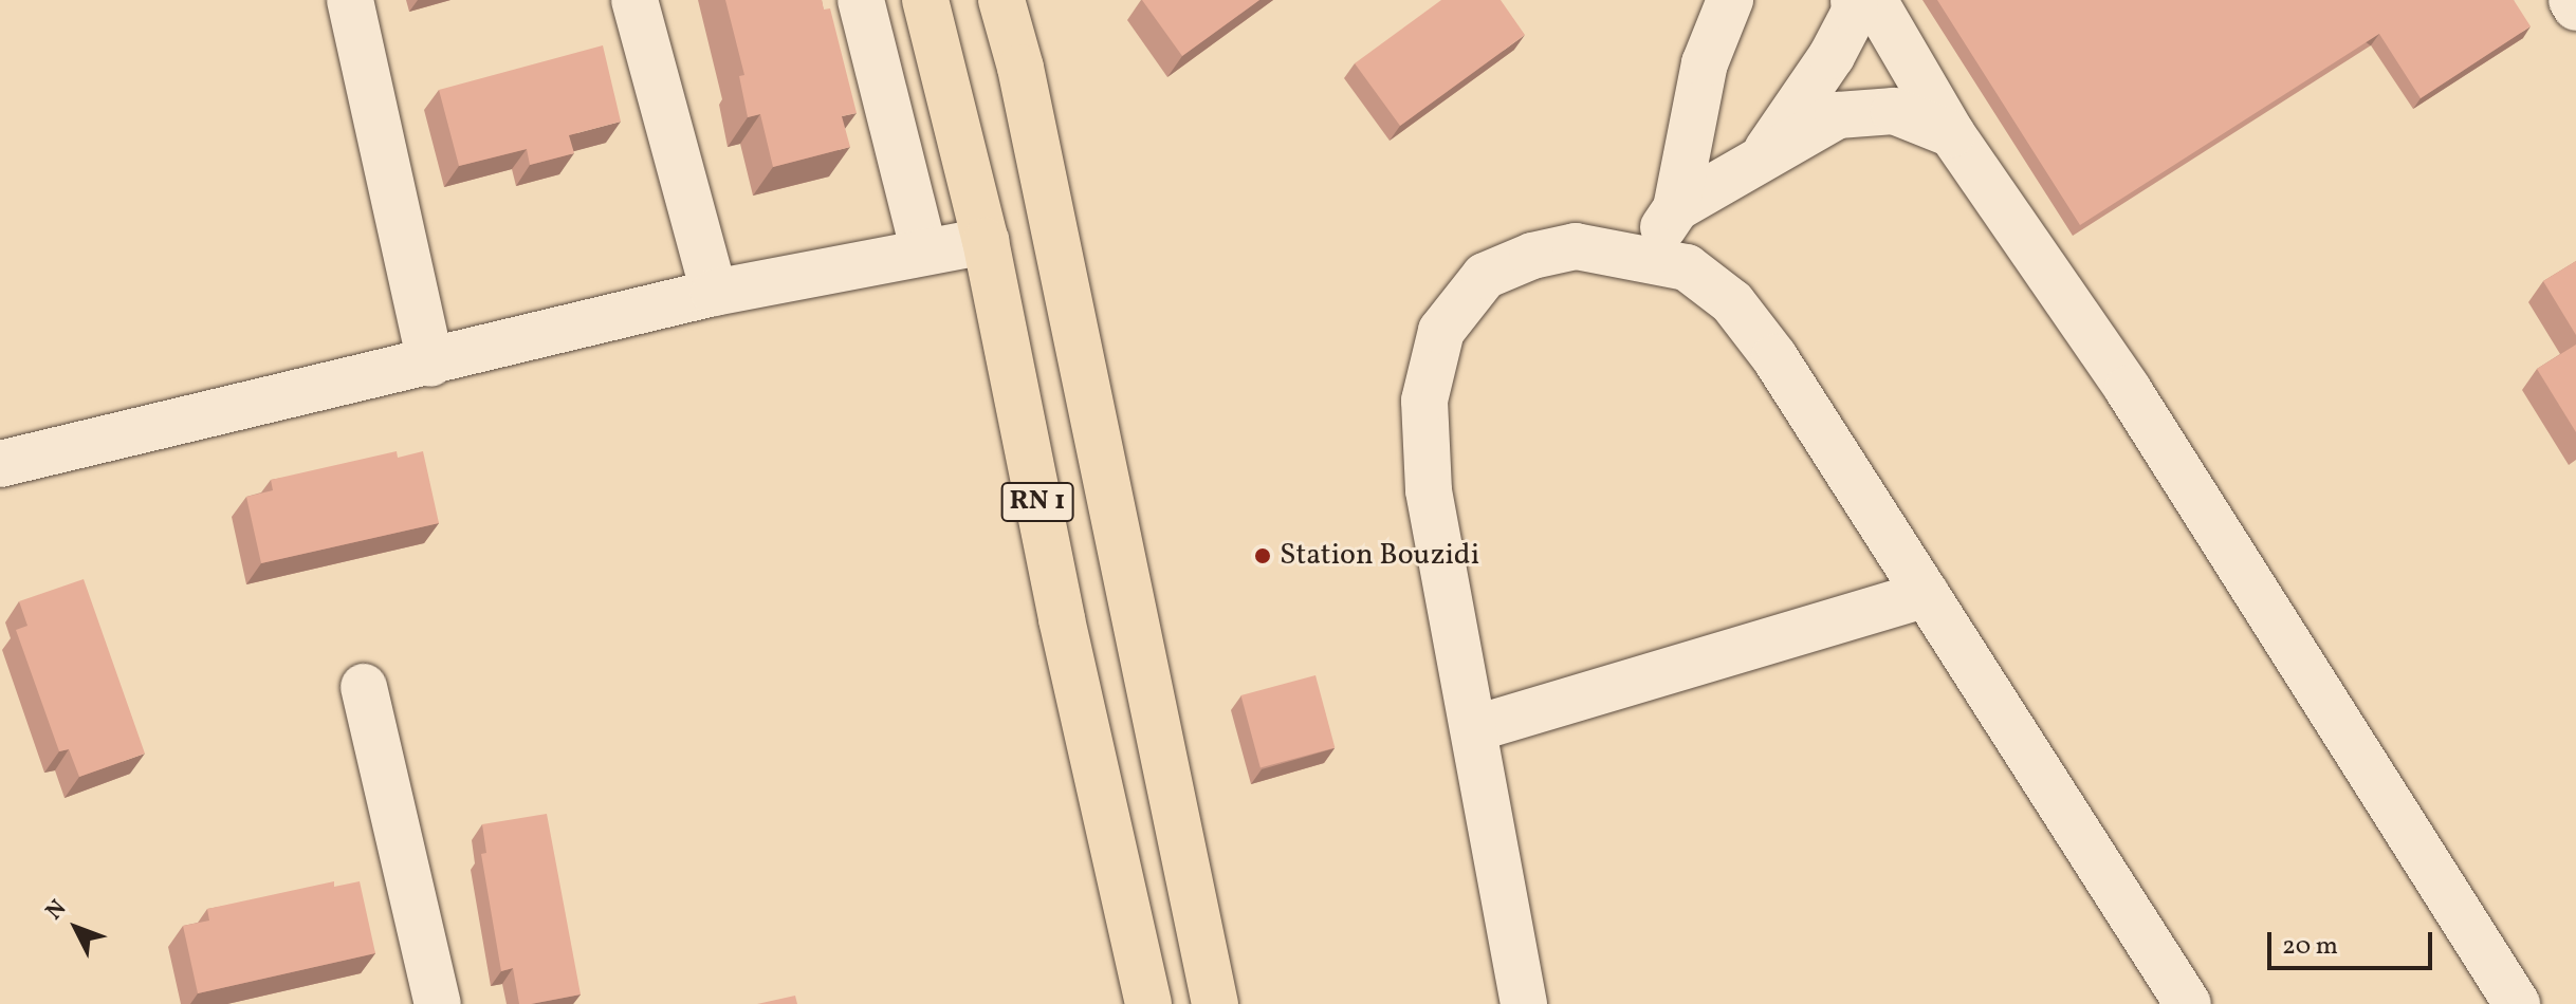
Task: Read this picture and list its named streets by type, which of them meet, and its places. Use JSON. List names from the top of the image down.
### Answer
{
  "streets": {
    "highway": ["RN 1"]
  },
  "places": ["Station Bouzidi"],
  "scale_bar": "20 m",
  "north": "top left"
}
